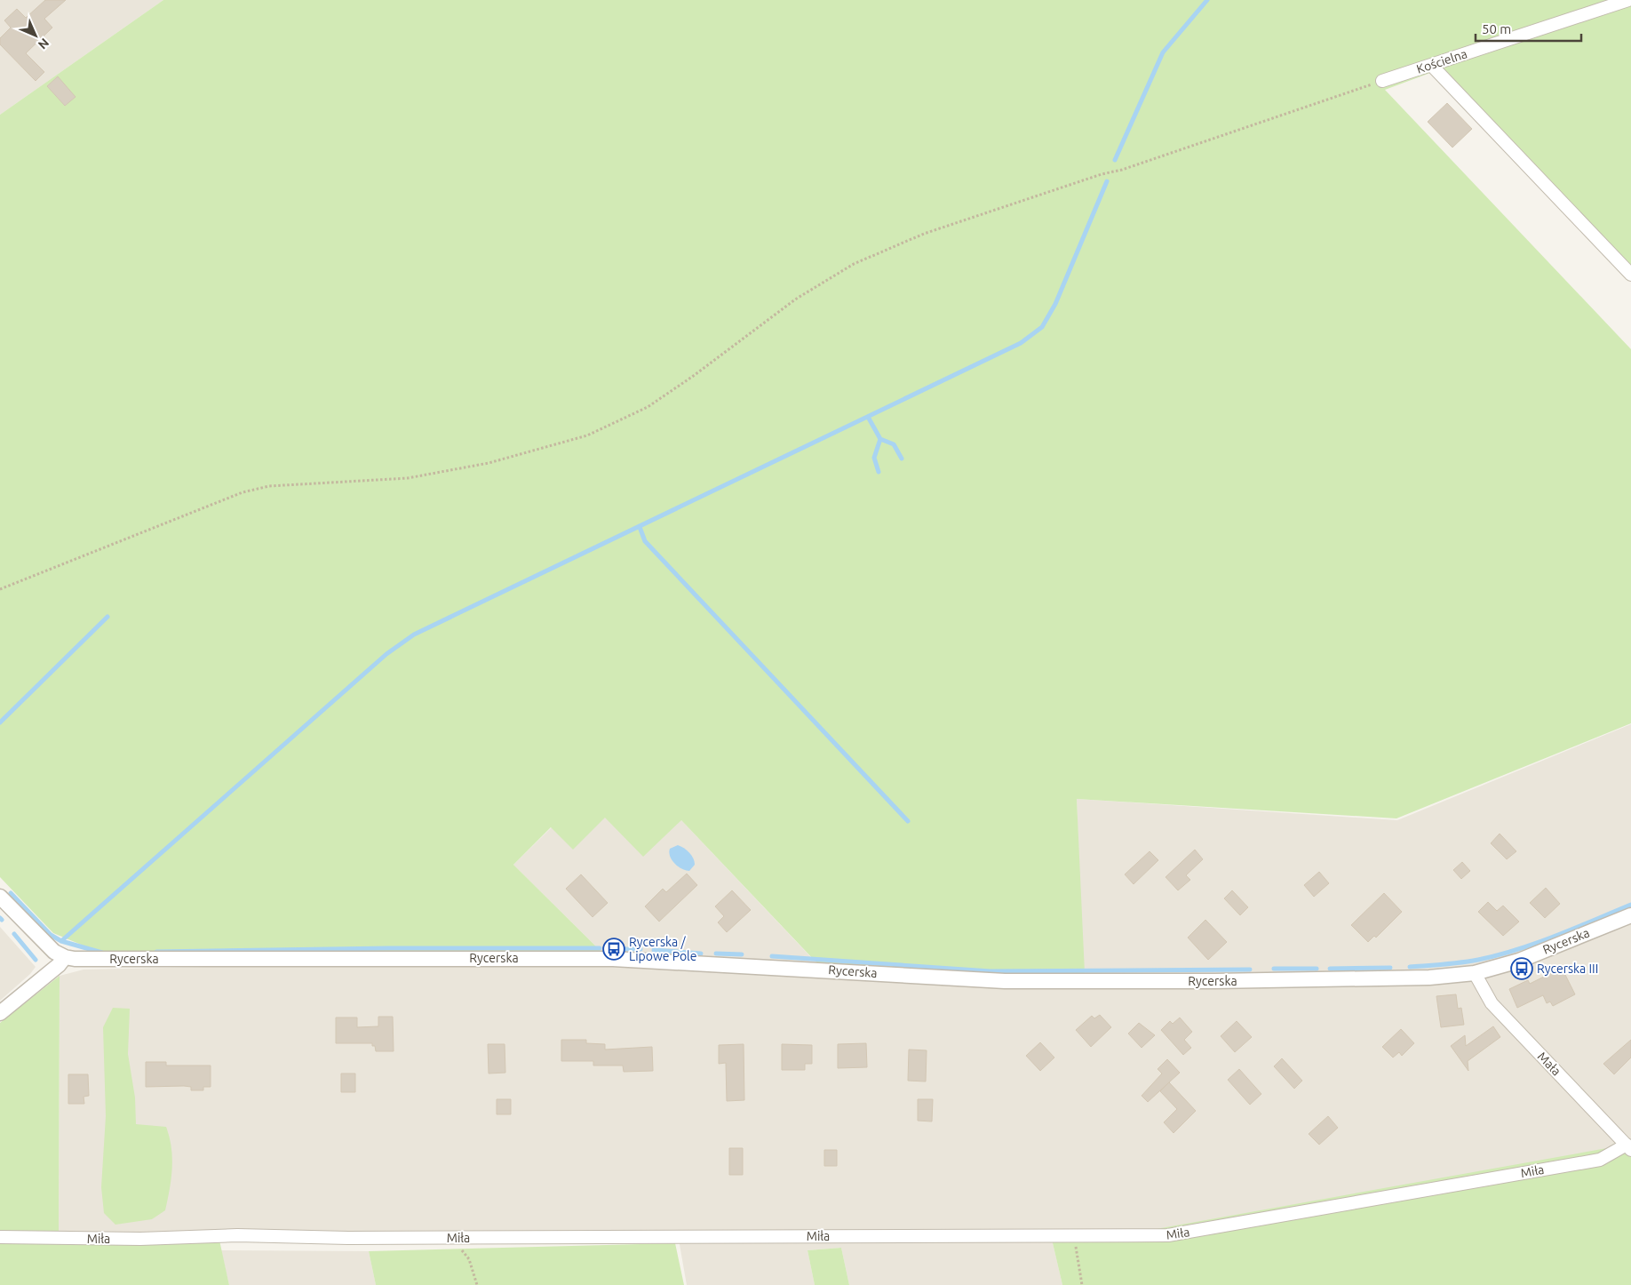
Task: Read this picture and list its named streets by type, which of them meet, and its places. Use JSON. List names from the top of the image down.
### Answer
{
  "streets": {
    "street": [
      "Kościelna",
      "Rycerska",
      "Mała",
      "Miła"
    ]
  },
  "crossings": [
    ["Rycerska", "Mała"],
    ["Mała", "Miła"]
  ],
  "places": {
    "bus stop": ["Rycerska / Lipowe Pole", "Rycerska III"]
  },
  "scale_bar": "50 m",
  "north": "bottom right"
}
